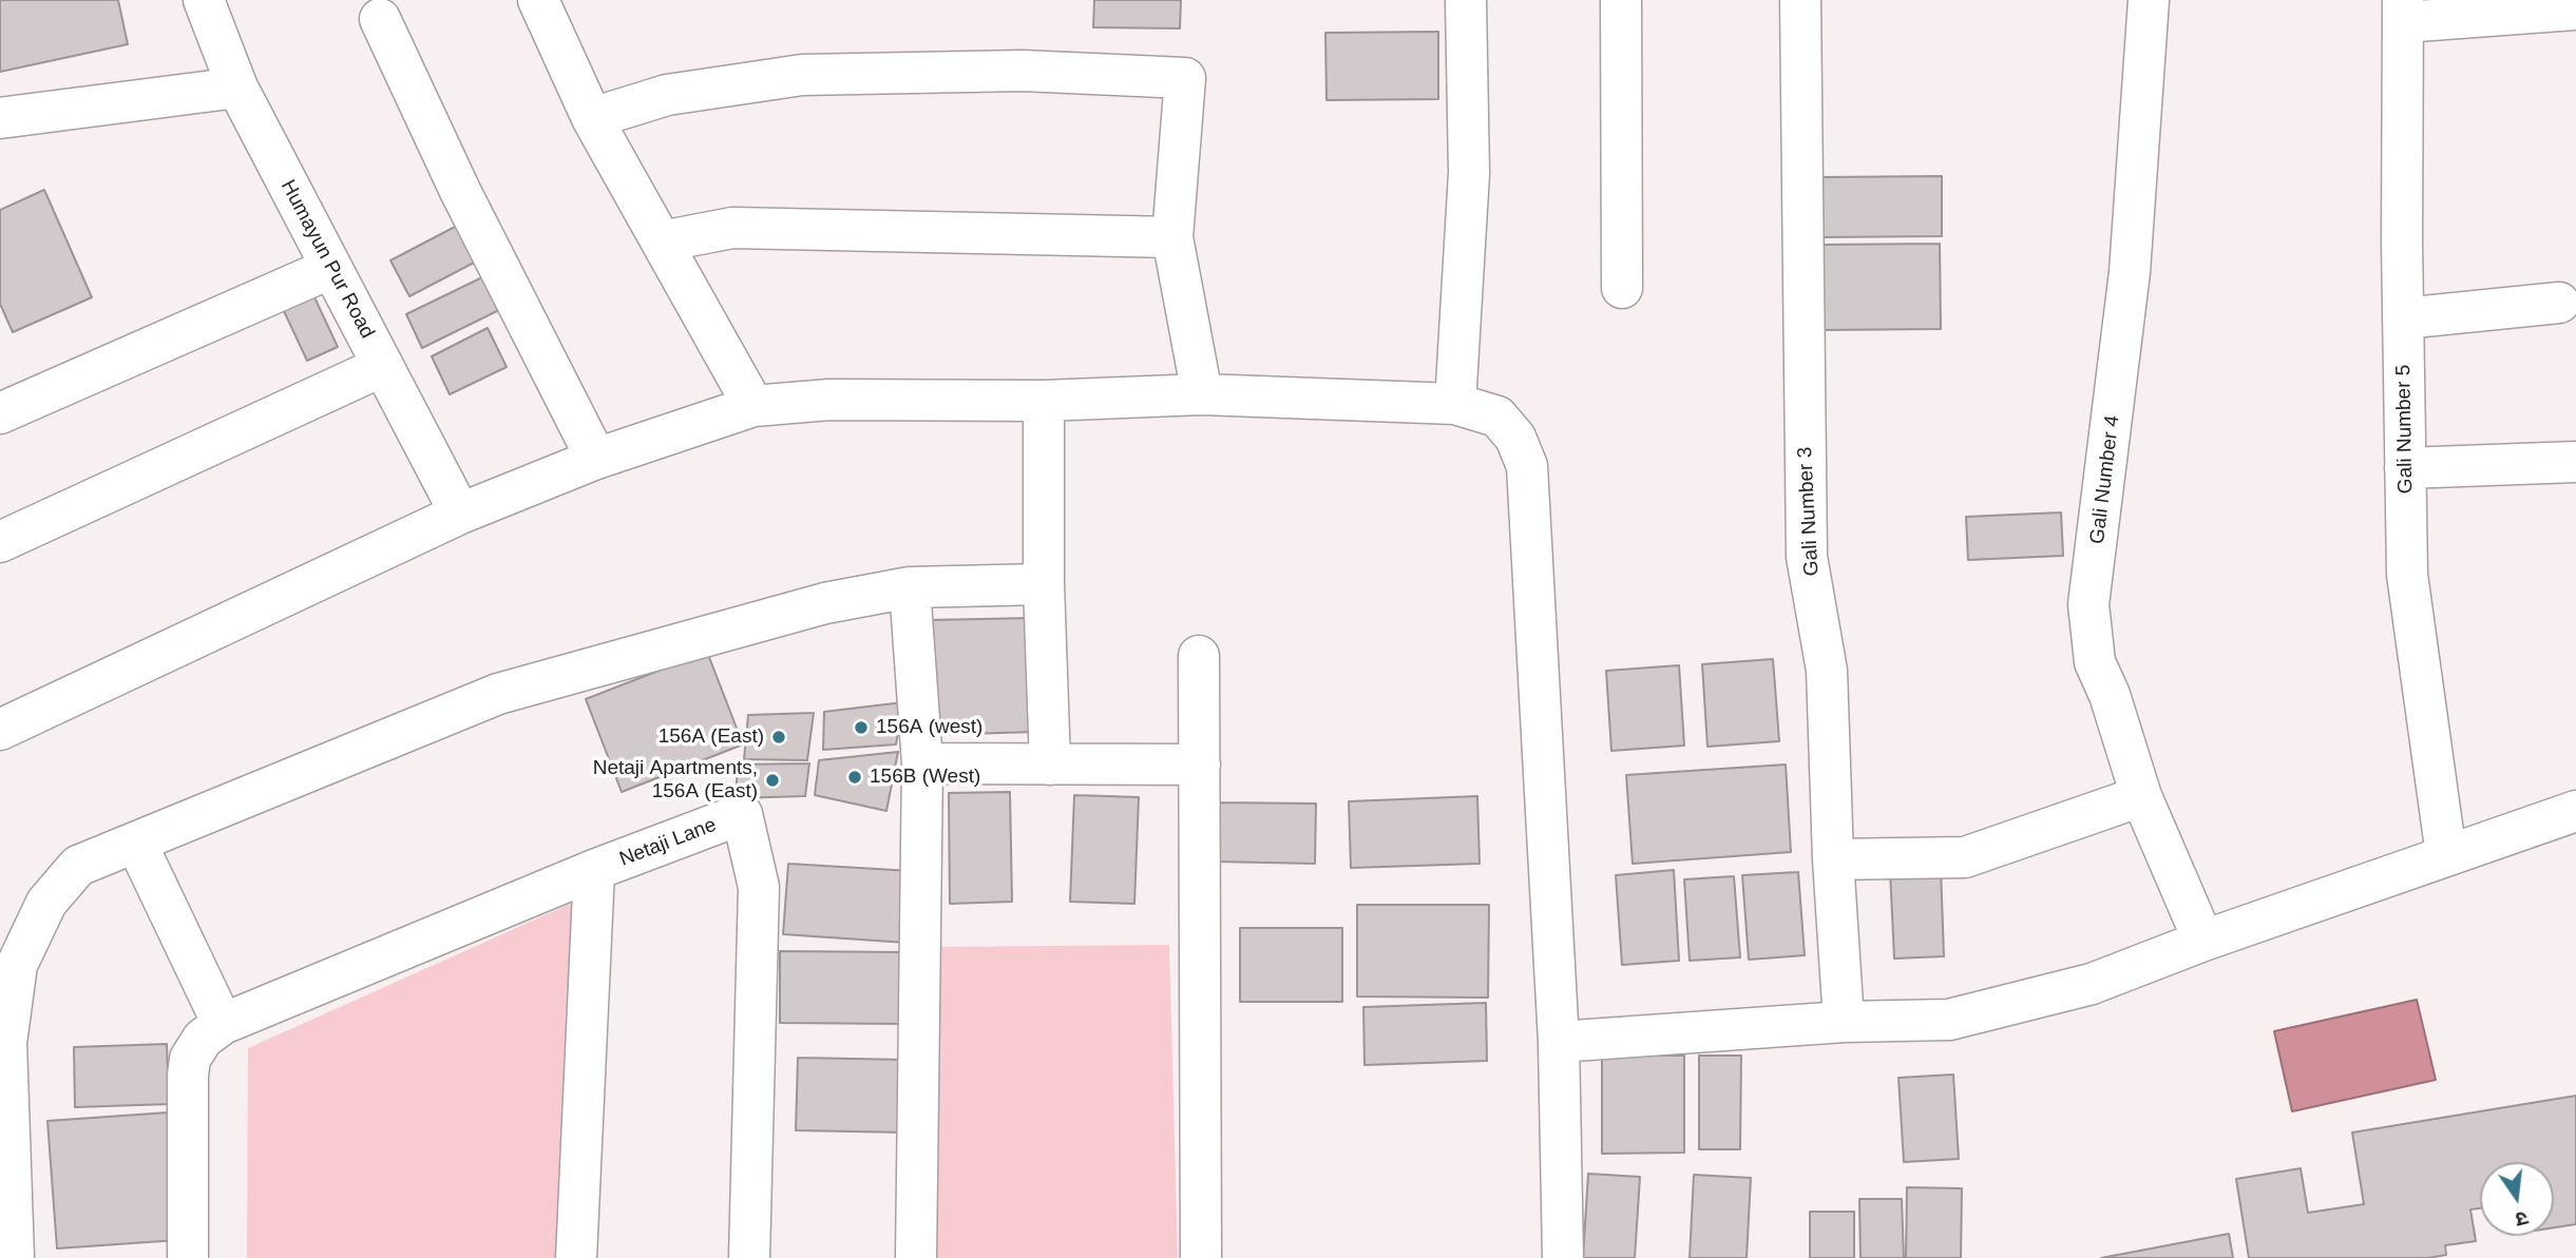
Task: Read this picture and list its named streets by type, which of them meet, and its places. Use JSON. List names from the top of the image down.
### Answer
{
  "streets": {
    "street": [
      "Humayun Pur Road",
      "Gali Number 5",
      "Gali Number 4",
      "Gali Number 3",
      "Netaji Lane"
    ]
  },
  "places": [
    "156A (west)",
    "156A (East)",
    "156B (West)",
    "Netaji Apartments, 156A (East)"
  ],
  "north": "bottom"
}
